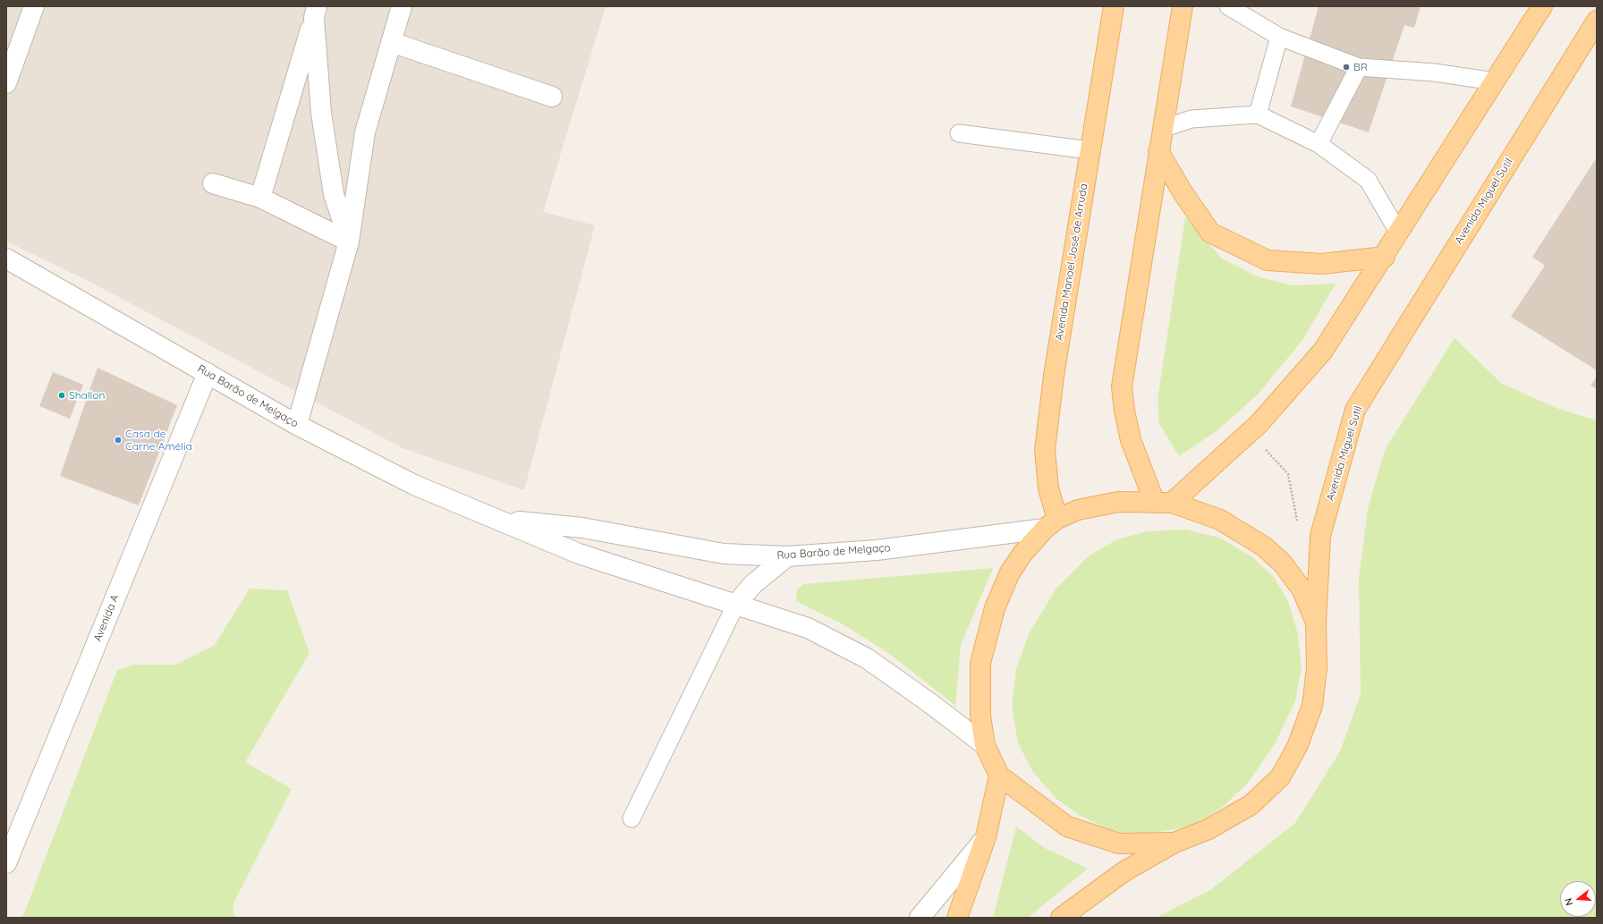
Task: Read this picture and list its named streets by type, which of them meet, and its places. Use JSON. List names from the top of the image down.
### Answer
{
  "streets": {
    "main road": ["Avenida Miguel Sutil", "Avenida Manoel José de Arruda"],
    "street": ["Rua Barão de Melgaço", "Avenida A"]
  },
  "crossings": [
    ["Avenida Manoel José de Arruda", "Rua Barão de Melgaço"],
    ["Rua Barão de Melgaço", "Avenida A"]
  ],
  "places": ["BR", "Shallon", "Casa de Carne Amélia"],
  "north": "left"
}
